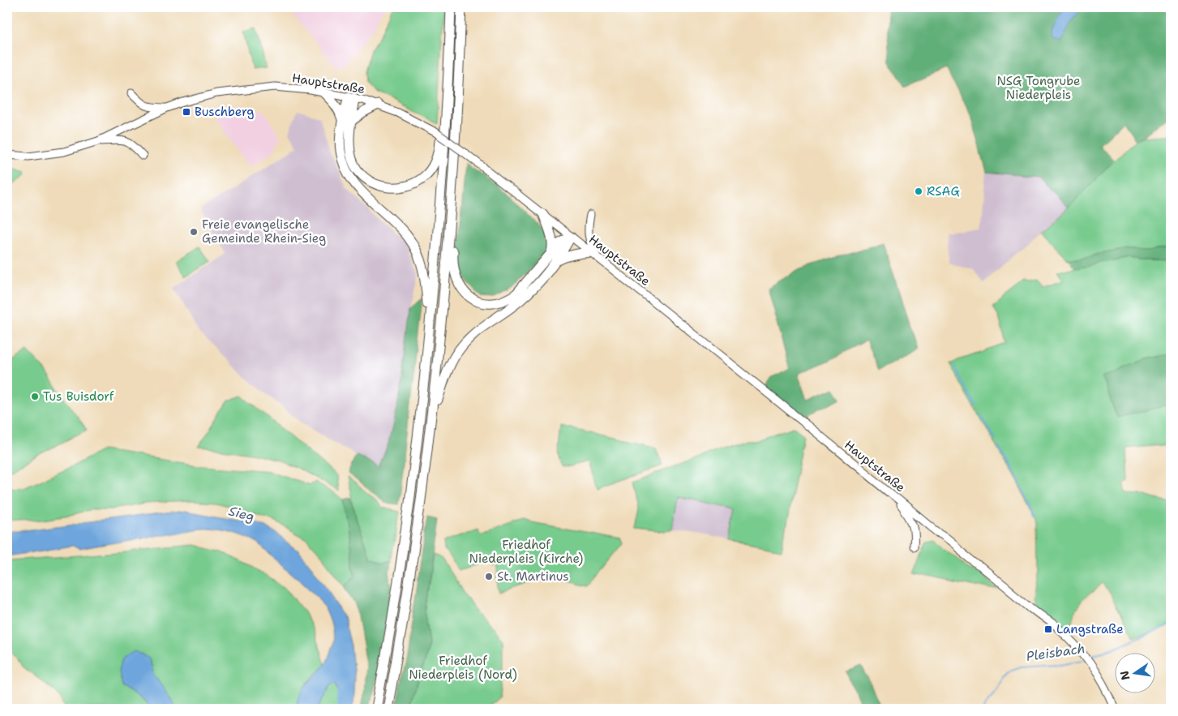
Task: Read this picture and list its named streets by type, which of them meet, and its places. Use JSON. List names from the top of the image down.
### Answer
{
  "streets": {
    "main road": ["Hauptstraße"]
  },
  "water": ["Sieg", "Pleisbach"],
  "parks": ["NSG Tongrube Niederpleis", "Friedhof Niederpleis (Kirche)", "Friedhof Niederpleis (Nord)"],
  "places": {
    "transit": ["Buschberg", "Langstraße"],
    "other": [
      "RSAG",
      "Freie evangelische Gemeinde Rhein-Sieg",
      "Tus Buisdorf",
      "St. Martinus"
    ]
  },
  "north": "left"
}
